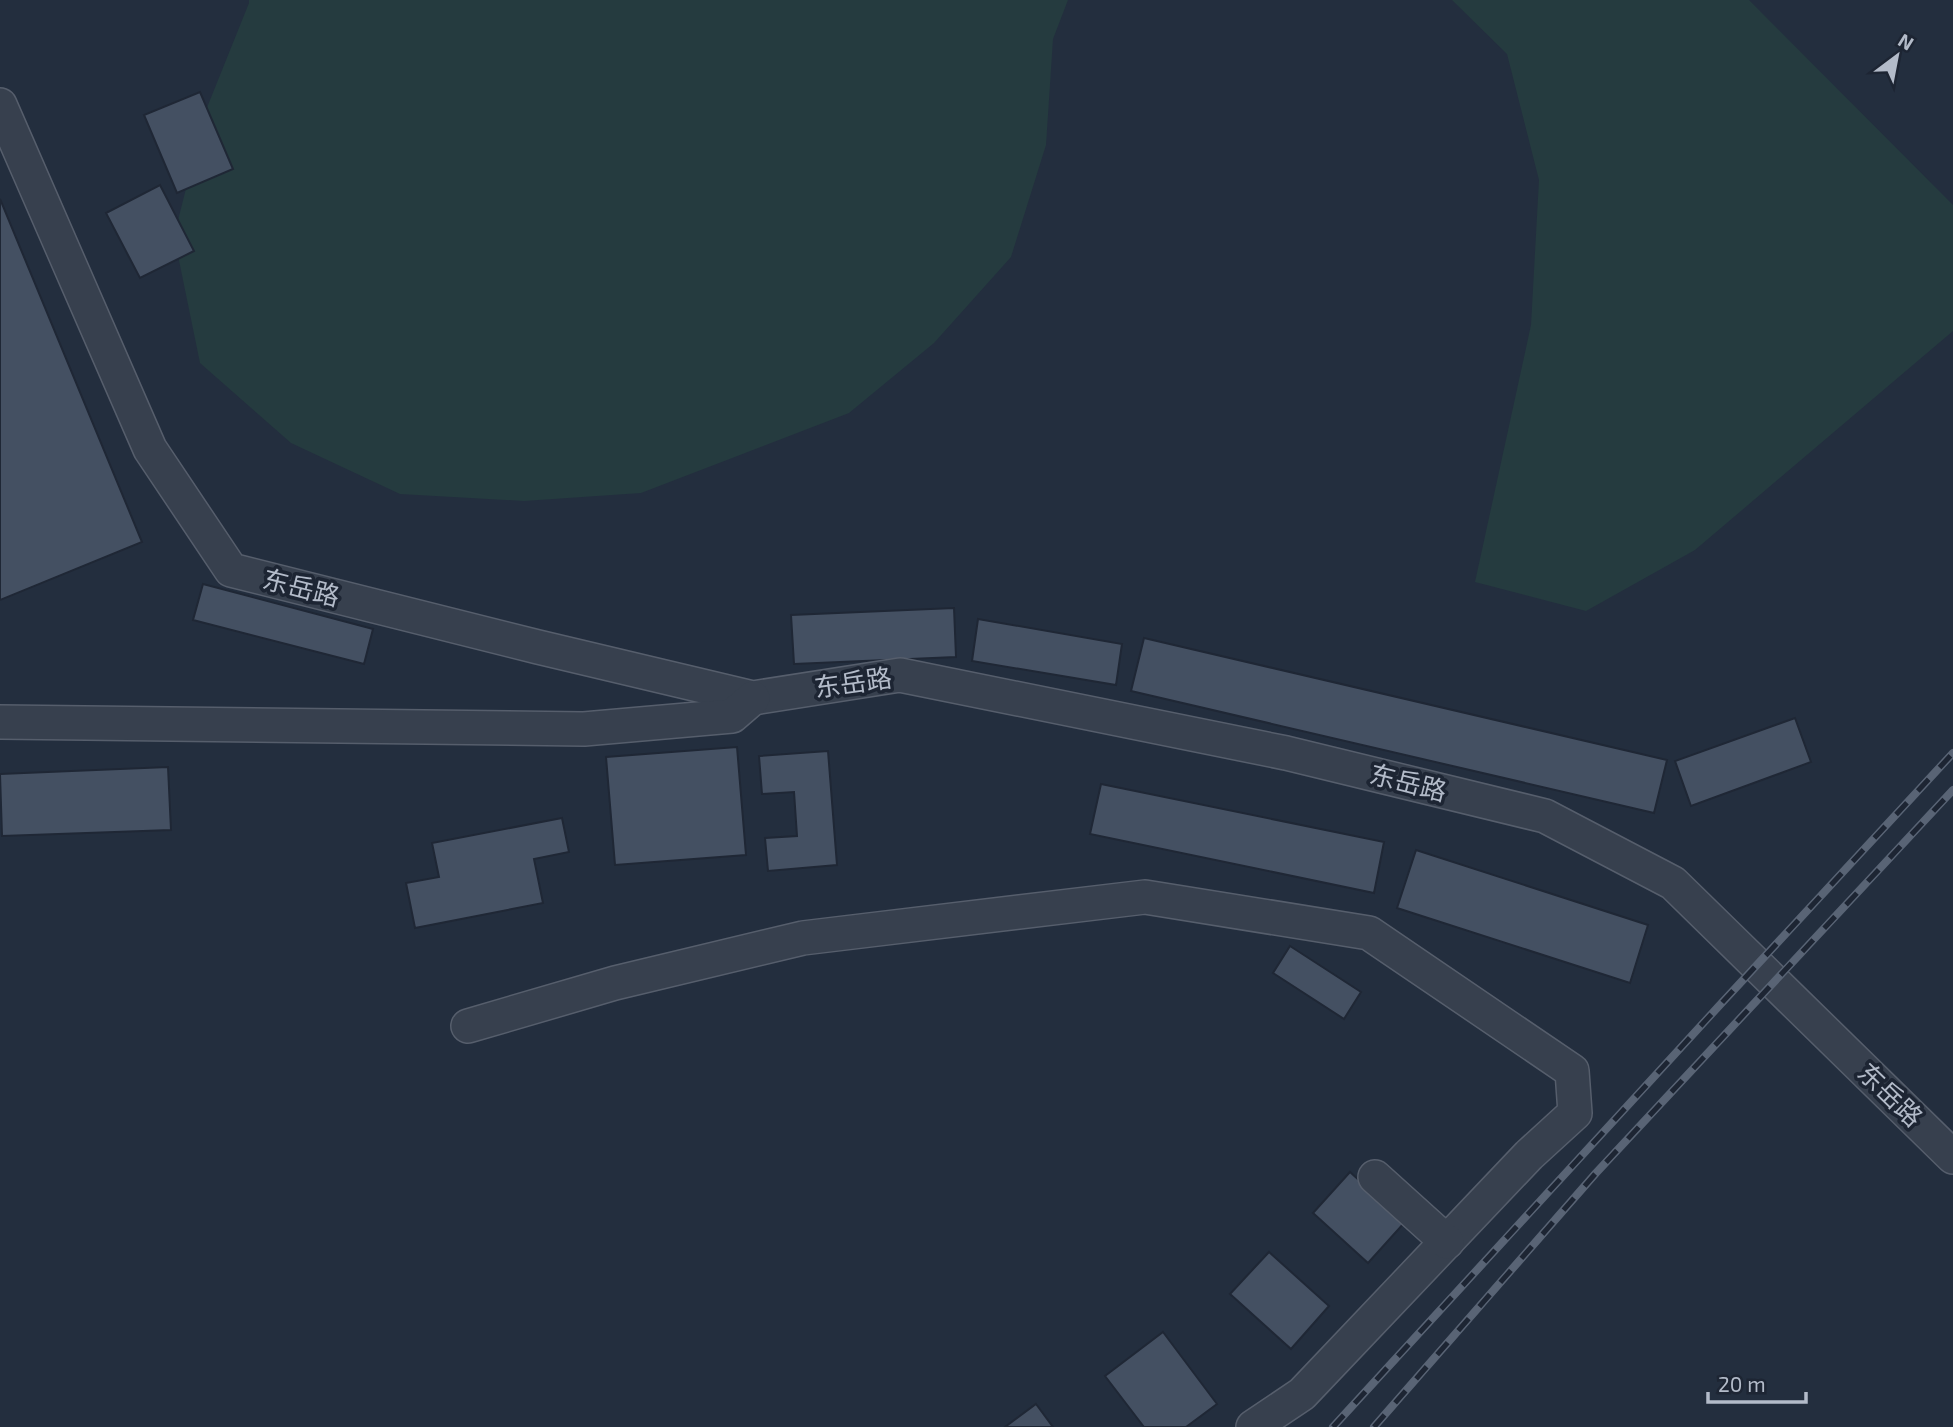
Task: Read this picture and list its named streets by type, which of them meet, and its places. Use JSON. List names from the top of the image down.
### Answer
{
  "streets": {
    "street": ["东岳路"]
  },
  "scale_bar": "20 m",
  "north": "top right"
}
